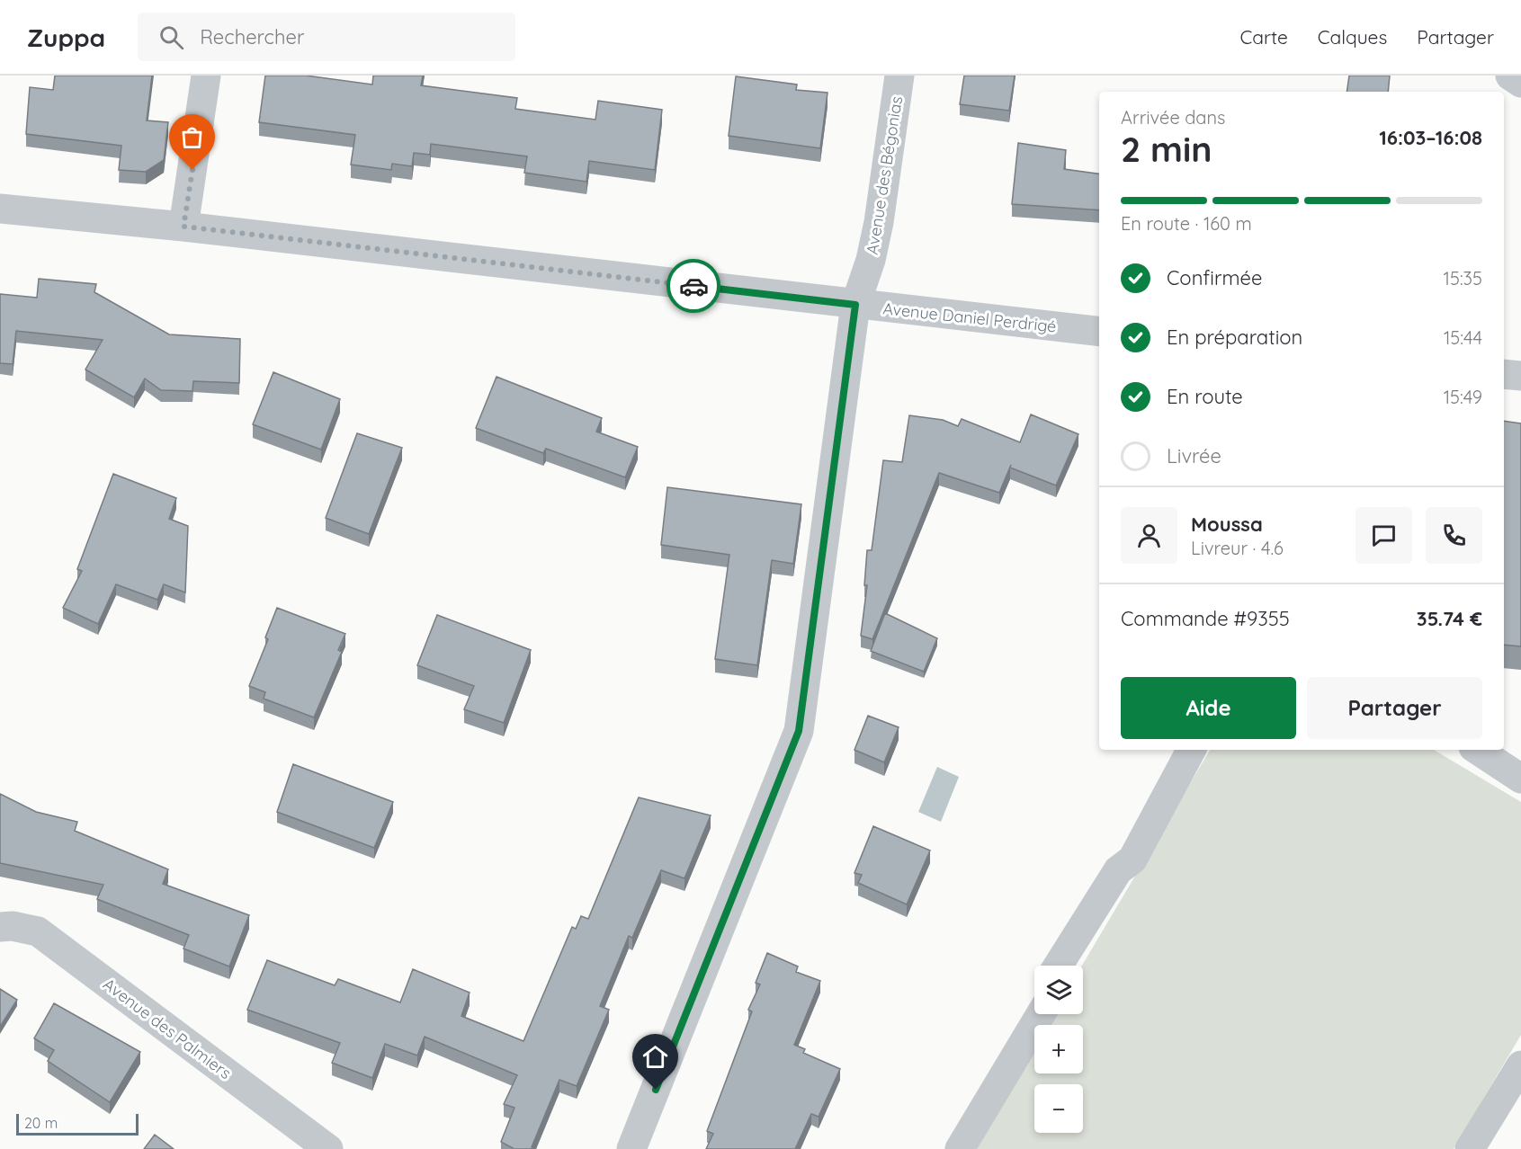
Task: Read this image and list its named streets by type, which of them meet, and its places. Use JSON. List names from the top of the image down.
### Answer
{
  "streets": {
    "street": ["Avenue des Bégonias", "Avenue Daniel Perdrigé", "Avenue des Palmiers"]
  },
  "crossings": [
    ["Avenue des Bégonias", "Avenue Daniel Perdrigé"]
  ],
  "scale_bar": "20 m",
  "page": {
    "header": "Zuppa",
    "search": "Rechercher",
    "nav": ["Carte", "Calques", "Partager"],
    "heading": ["2 min", "Arrivée dans", "16:03–16:08"],
    "panel": [
      "Moussa",
      "Livreur · 4.6",
      "Commande #9355",
      "35.74 €"
    ],
    "bar": "En route · 160 m",
    "list": [
      ["Confirmée", "15:35"],
      ["En préparation", "15:44"],
      ["En route", "15:49"],
      "Livrée"
    ],
    "buttons": ["Aide", "Partager"],
    "map_buttons": ["+", "−"],
    "scale": "20 m"
  }
}
